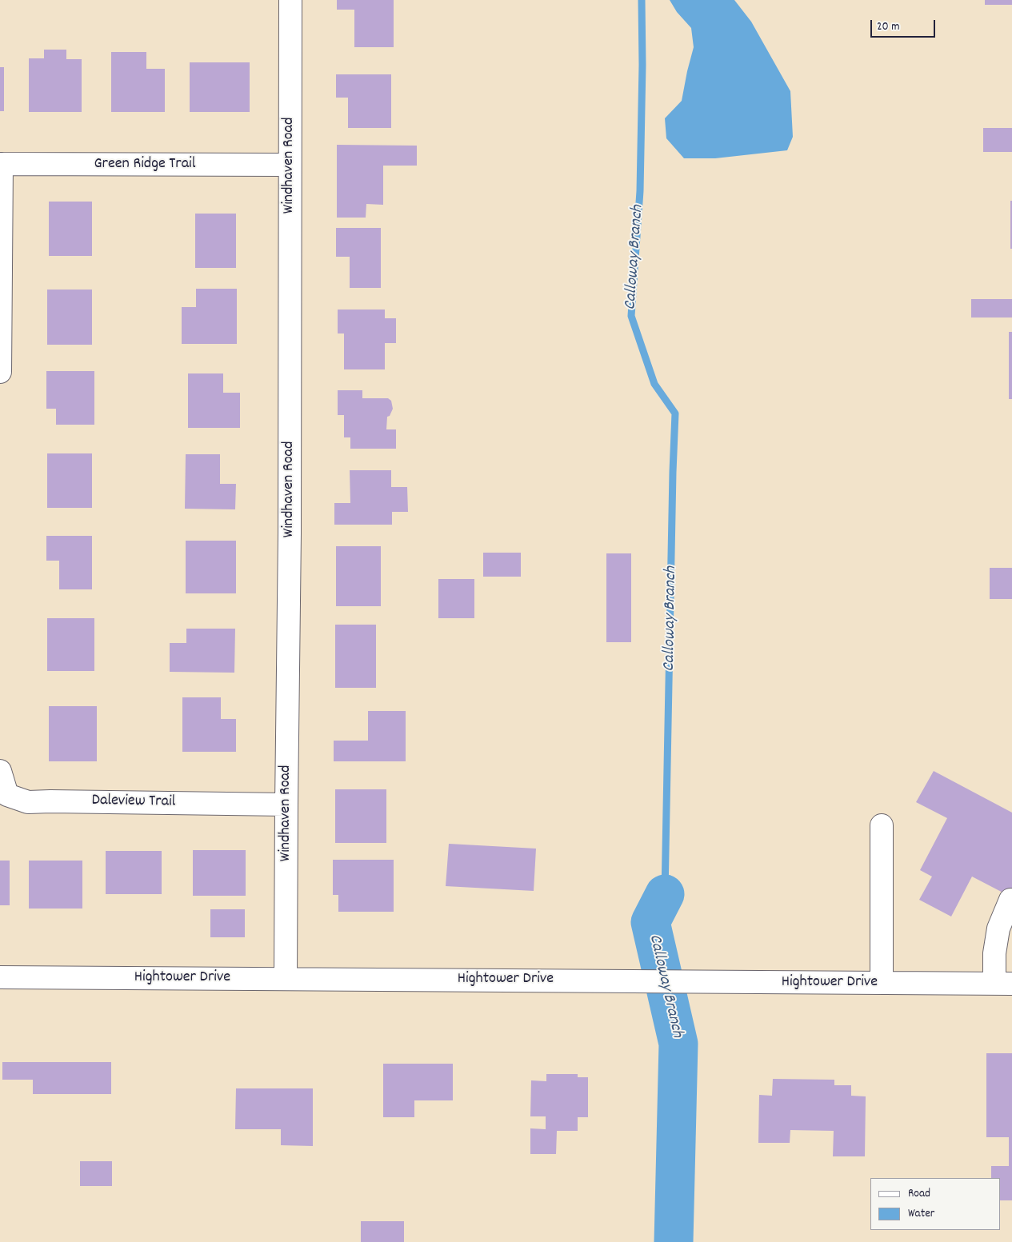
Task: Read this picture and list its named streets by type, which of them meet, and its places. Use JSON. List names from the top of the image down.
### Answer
{
  "streets": {
    "street": [
      "Green Ridge Trail",
      "Windhaven Road",
      "Daleview Trail",
      "Hightower Drive"
    ]
  },
  "crossings": [
    ["Green Ridge Trail", "Windhaven Road"],
    ["Windhaven Road", "Daleview Trail"],
    ["Windhaven Road", "Hightower Drive"]
  ],
  "water": ["Calloway Branch"],
  "legend": ["Road", "Water"],
  "scale_bar": "20 m"
}
